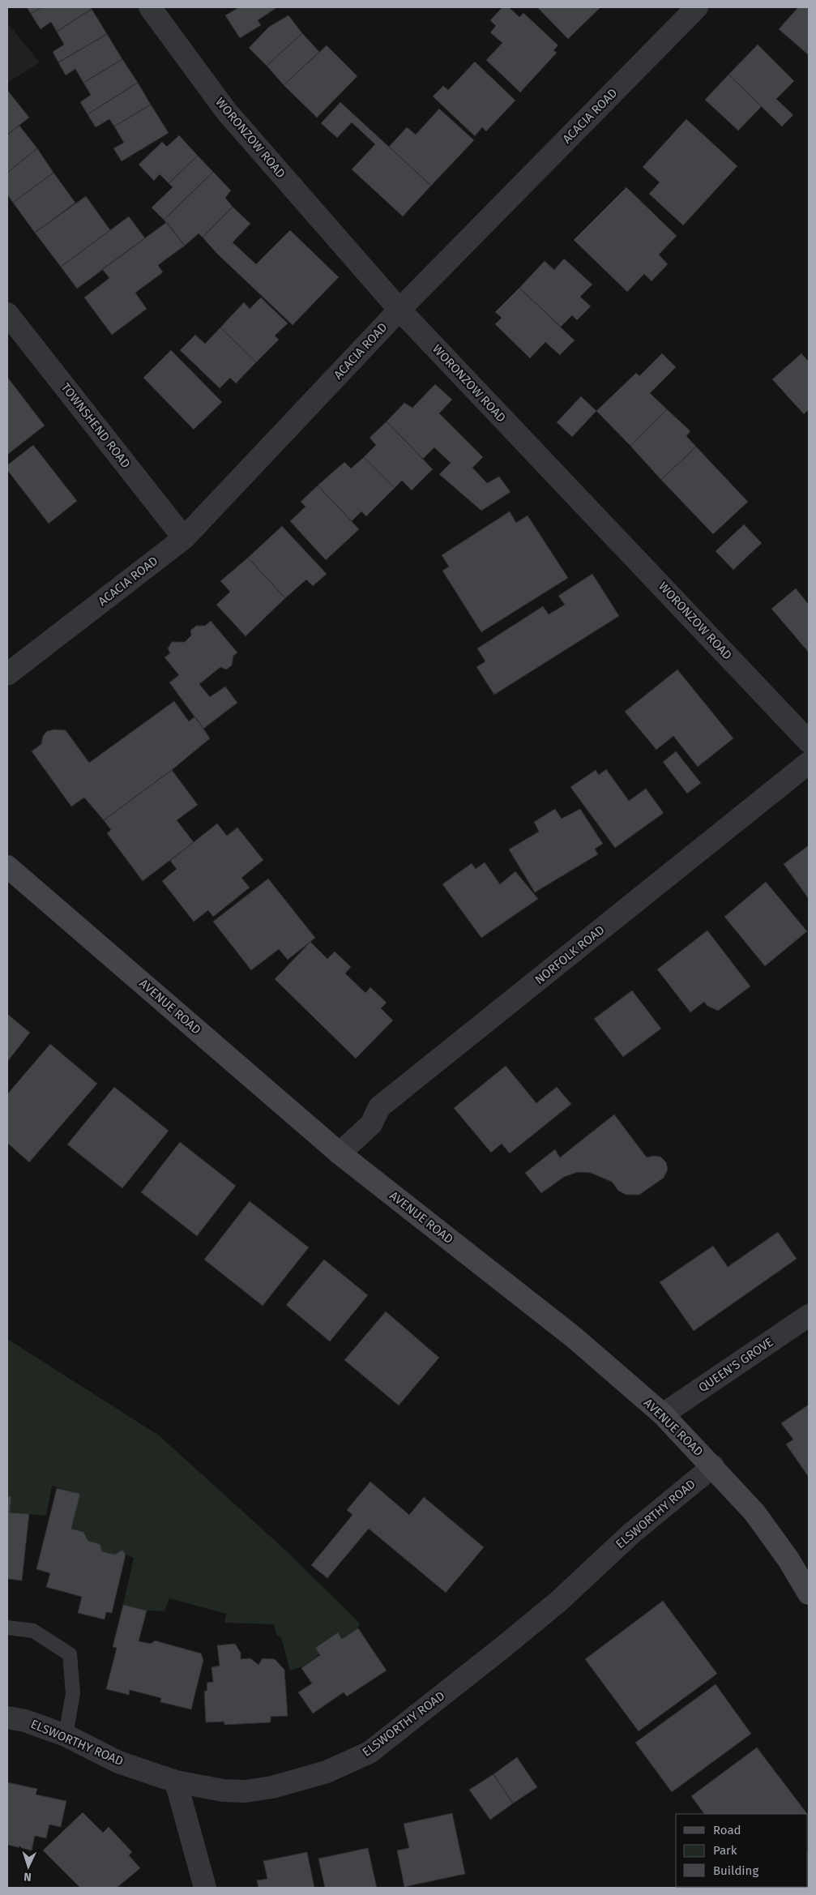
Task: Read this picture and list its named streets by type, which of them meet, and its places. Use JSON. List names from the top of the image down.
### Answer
{
  "streets": {
    "main road": ["AVENUE ROAD"],
    "street": [
      "ACACIA ROAD",
      "WORONZOW ROAD",
      "TOWNSHEND ROAD",
      "NORFOLK ROAD",
      "QUEEN'S GROVE",
      "ELSWORTHY ROAD"
    ]
  },
  "crossings": [
    ["ACACIA ROAD", "WORONZOW ROAD"],
    ["ACACIA ROAD", "TOWNSHEND ROAD"],
    ["NORFOLK ROAD", "AVENUE ROAD"],
    ["AVENUE ROAD", "QUEEN'S GROVE"],
    ["AVENUE ROAD", "ELSWORTHY ROAD"]
  ],
  "legend": ["Road", "Park", "Building"],
  "north": "bottom"
}
